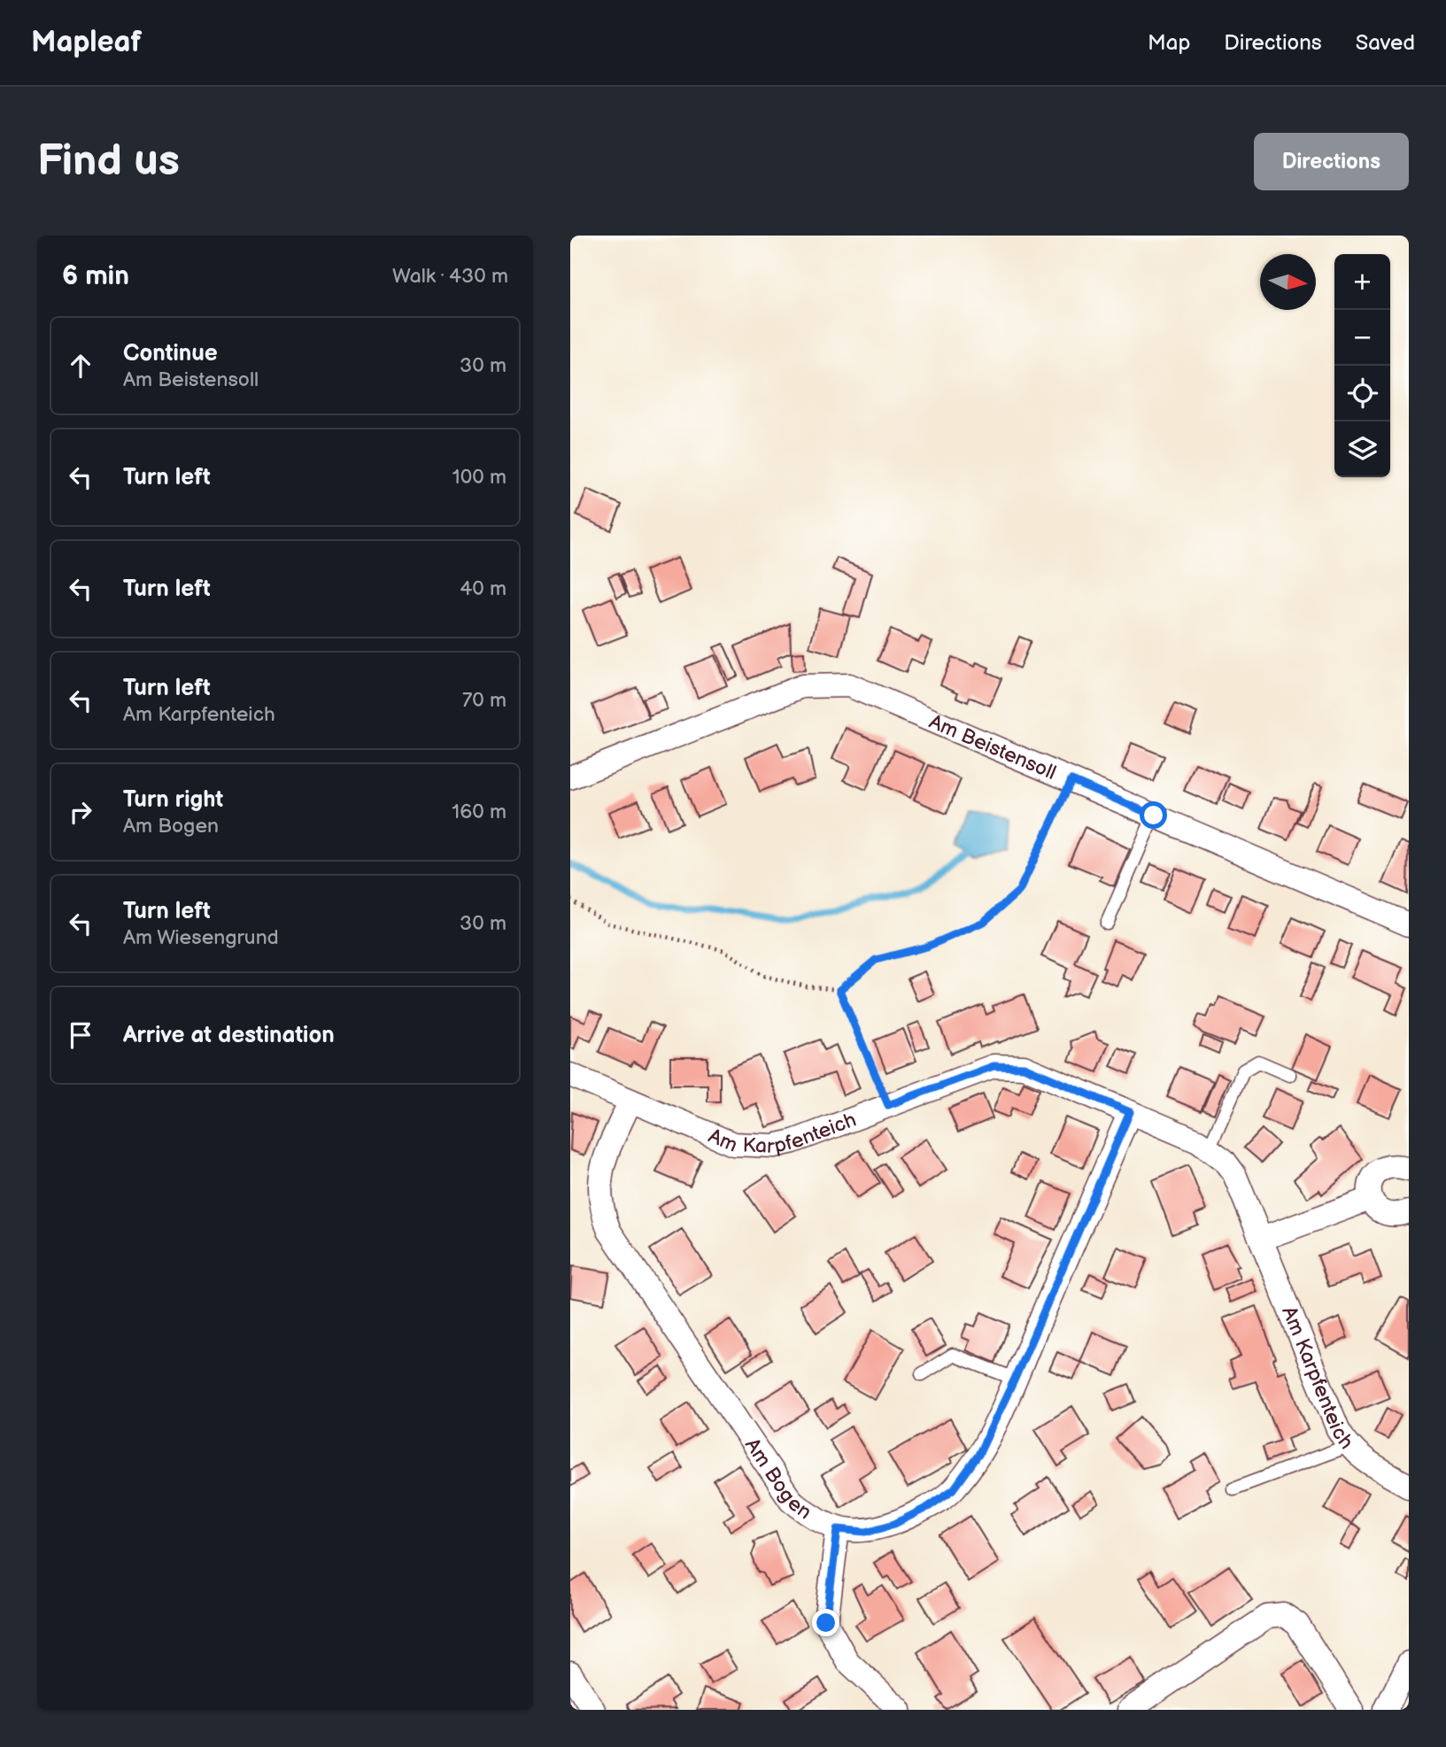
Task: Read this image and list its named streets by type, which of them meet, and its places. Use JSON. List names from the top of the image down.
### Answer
{
  "streets": {
    "street": ["Am Beistensoll", "Am Karpfenteich", "Am Bogen"]
  },
  "crossings": [
    ["Am Karpfenteich", "Am Bogen"]
  ],
  "north": "right",
  "page": {
    "header": "Mapleaf",
    "nav": ["Map", "Directions", "Saved"],
    "buttons": "Directions",
    "title": "Find us",
    "heading": ["6 min", "Walk · 430 m"],
    "map_buttons": ["+", "−"],
    "list": [
      ["Continue", "Am Beistensoll", "30 m"],
      ["Turn left", "100 m"],
      ["Turn left", "40 m"],
      ["Turn left", "Am Karpfenteich", "70 m"],
      ["Turn right", "Am Bogen", "160 m"],
      ["Turn left", "Am Wiesengrund", "30 m"],
      "Arrive at destination"
    ]
  }
}
